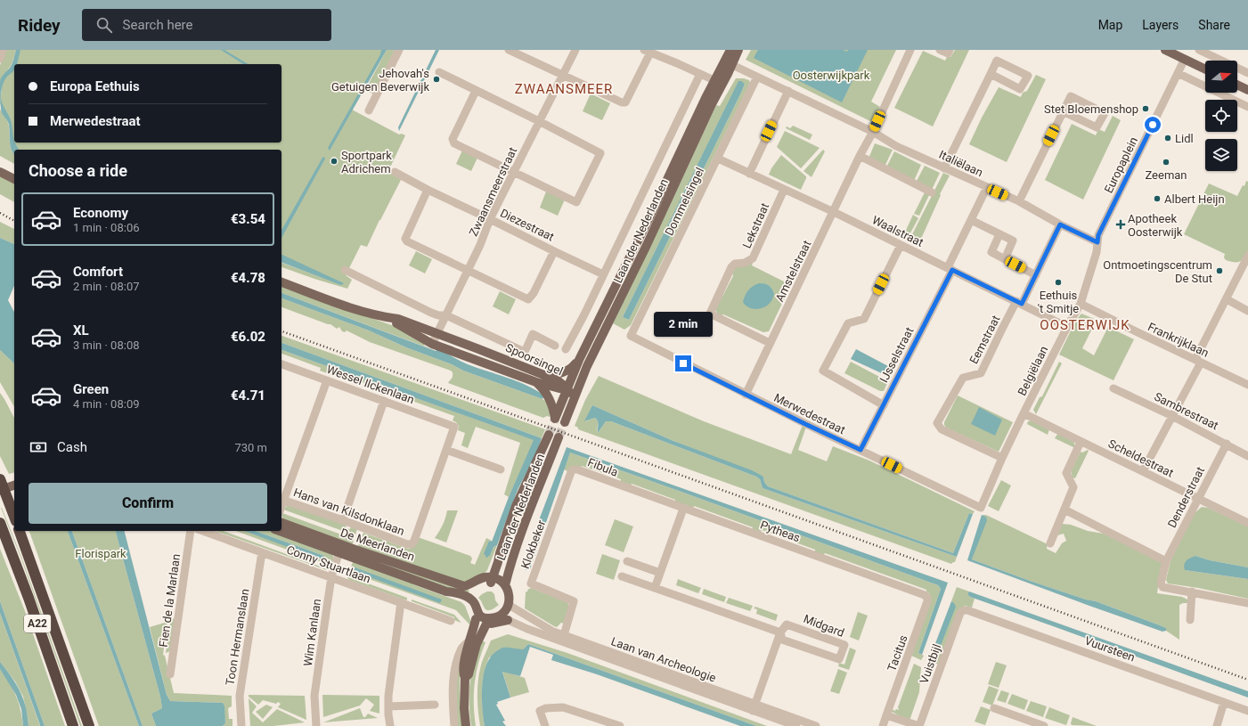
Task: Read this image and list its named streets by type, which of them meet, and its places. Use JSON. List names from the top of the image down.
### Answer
{
  "streets": {
    "highway": ["A22"],
    "main road": ["Laan der Nederlanden", "Spoorsingel", "De Meerlanden"],
    "street": [
      "Italiëlaan",
      "Europaplein",
      "Zwaansmeerstraat",
      "Dommelsingel",
      "Diezestraat",
      "Lekstraat",
      "Waalstraat",
      "Amstelstraat",
      "Eemstraat",
      "Frankrijklaan",
      "IJsselstraat",
      "Belgiëlaan",
      "Wessel Ilckenlaan",
      "Sambrestraat",
      "Merwedestraat",
      "Scheldestraat",
      "Fibula",
      "Denderstraat",
      "Hans van Kilsdonklaan",
      "Pytheas",
      "Klokbeker",
      "Conny Stuartlaan",
      "Fien de la Marlaan",
      "Midgard",
      "Wim Kanlaan",
      "Toon Hermanslaan",
      "Vuursteen",
      "Tacitus",
      "Laan van Archeologie",
      "Vuistbijl"
    ]
  },
  "crossings": [
    ["Italiëlaan", "Europaplein"],
    ["Italiëlaan", "Dommelsingel"],
    ["Italiëlaan", "Laan der Nederlanden"],
    ["Italiëlaan", "IJsselstraat"],
    ["Italiëlaan", "Belgiëlaan"],
    ["Europaplein", "Belgiëlaan"],
    ["Zwaansmeerstraat", "Diezestraat"],
    ["Zwaansmeerstraat", "Spoorsingel"],
    ["Dommelsingel", "Waalstraat"],
    ["Dommelsingel", "Merwedestraat"],
    ["Diezestraat", "Laan der Nederlanden"],
    ["Lekstraat", "Waalstraat"],
    ["Lekstraat", "Amstelstraat"],
    ["Laan der Nederlanden", "Spoorsingel"],
    ["Laan der Nederlanden", "De Meerlanden"],
    ["Waalstraat", "Amstelstraat"],
    ["Waalstraat", "Eemstraat"],
    ["Waalstraat", "IJsselstraat"],
    ["Waalstraat", "Belgiëlaan"],
    ["Amstelstraat", "Merwedestraat"],
    ["Eemstraat", "Belgiëlaan"],
    ["Frankrijklaan", "Belgiëlaan"],
    ["IJsselstraat", "Merwedestraat"],
    ["Belgiëlaan", "Merwedestraat"],
    ["Belgiëlaan", "Scheldestraat"],
    ["Wessel Ilckenlaan", "Hans van Kilsdonklaan"],
    ["Sambrestraat", "Denderstraat"],
    ["Scheldestraat", "Denderstraat"],
    ["Fibula", "Pytheas"],
    ["Fibula", "Klokbeker"],
    ["Pytheas", "Tacitus"],
    ["De Meerlanden", "Wim Kanlaan"],
    ["Klokbeker", "Laan van Archeologie"],
    ["Conny Stuartlaan", "Wim Kanlaan"],
    ["Conny Stuartlaan", "Toon Hermanslaan"],
    ["Vuursteen", "Vuistbijl"]
  ],
  "districts": ["ZWAANSMEER", "OOSTERWIJK"],
  "parks": ["Oosterwijkpark", "Florispark"],
  "places": {
    "other": [
      "Jehovah's Getuigen Beverwijk",
      "Stet Bloemenshop",
      "Lidl",
      "Sportpark Adrichem",
      "Zeeman",
      "Albert Heijn",
      "Ontmoetingscentrum De Stut",
      "Eethuis 't Smitje"
    ],
    "health": ["Apotheek Oosterwijk"]
  },
  "north": "right",
  "page": {
    "header": "Ridey",
    "search": "Search here",
    "nav": ["Map", "Layers", "Share"],
    "banner": ["Europa Eethuis", "Merwedestraat"],
    "heading": "Choose a ride",
    "list": [
      {
        "name": "Economy",
        "note": "1 min · 08:06",
        "value": "€3.54"
      },
      {
        "name": "Comfort",
        "note": "2 min · 08:07",
        "value": "€4.78"
      },
      {
        "name": "XL",
        "note": "3 min · 08:08",
        "value": "€6.02"
      },
      {
        "name": "Green",
        "note": "4 min · 08:09",
        "value": "€4.71"
      }
    ],
    "bubble": "2 min",
    "pay": ["Cash", "730 m"],
    "buttons": "Confirm"
  }
}
